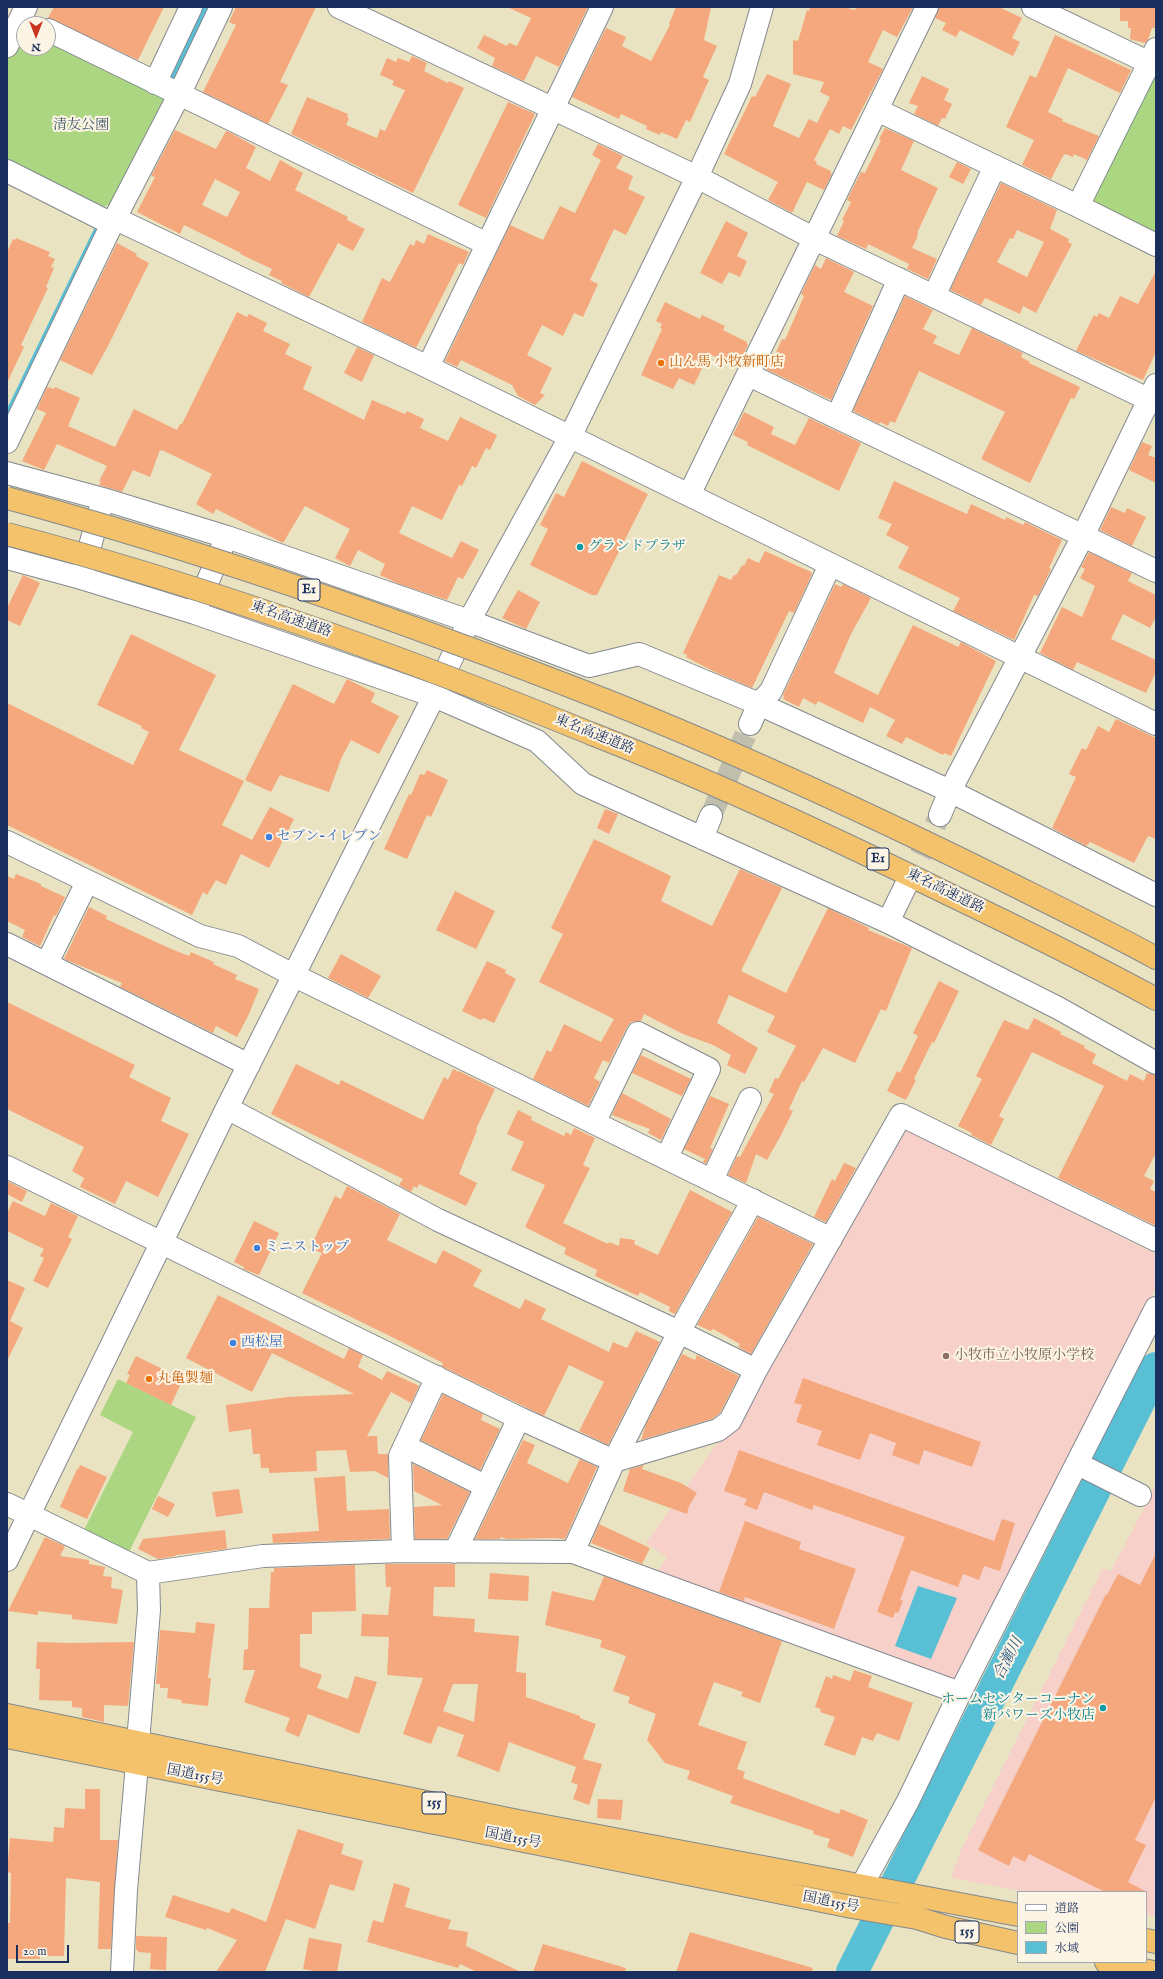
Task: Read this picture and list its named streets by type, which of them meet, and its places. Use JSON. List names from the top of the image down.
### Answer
{
  "streets": {
    "highway": [
      "E1",
      "東名高速道路",
      "国道155号",
      "155"
    ]
  },
  "water": ["合瀬川"],
  "parks": ["清友公園"],
  "places": [
    "山ん馬 小牧新町店",
    "グランドプラザ",
    "セブン-イレブン",
    "ミニストップ",
    "西松屋",
    "小牧市立小牧原小学校",
    "丸亀製麺",
    "ホームセンターコーナン 新パワーズ小牧店"
  ],
  "legend": ["道路", "公園", "水域"],
  "scale_bar": "20 m",
  "north": "bottom"
}
